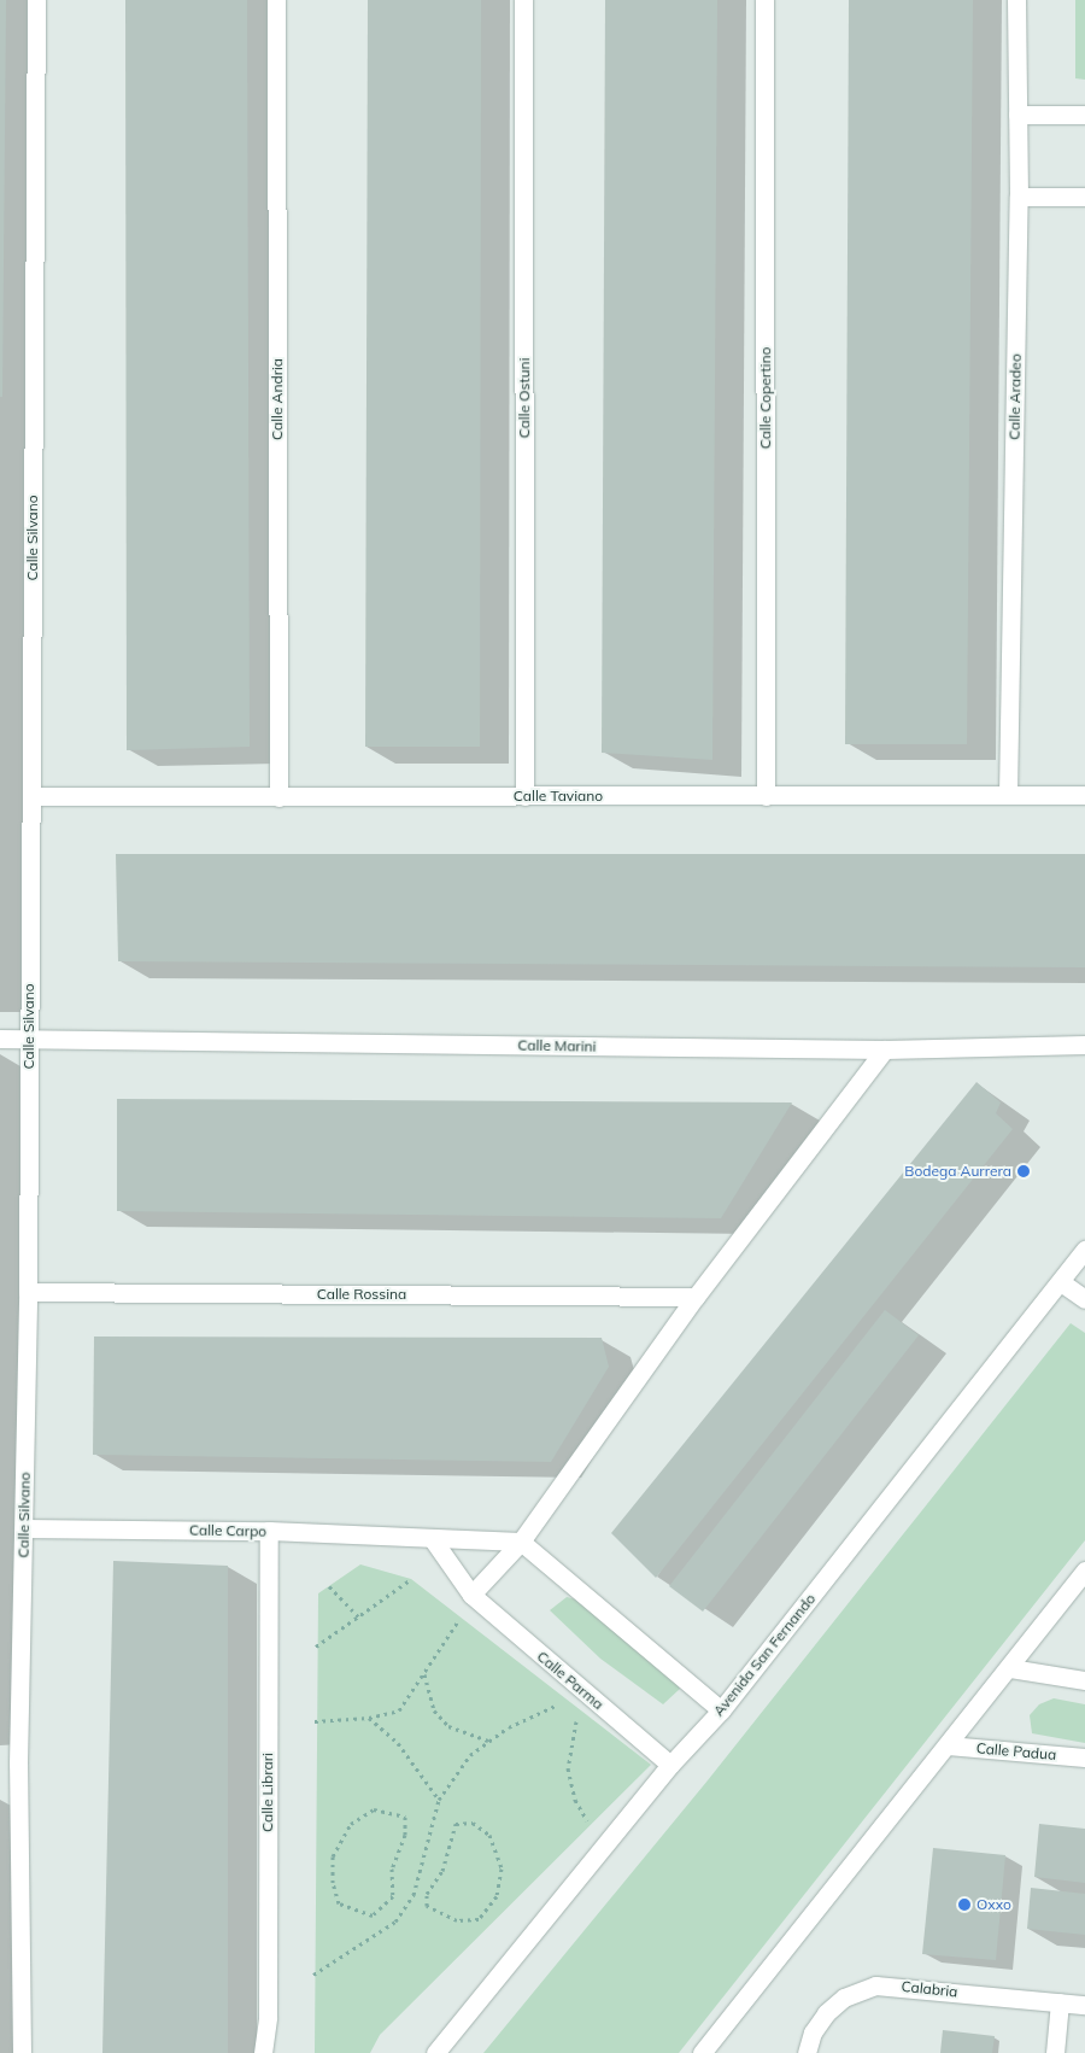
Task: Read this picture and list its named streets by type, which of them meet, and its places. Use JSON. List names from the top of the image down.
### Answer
{
  "streets": {
    "street": [
      "Calle Aradeo",
      "Calle Ostuni",
      "Calle Copertino",
      "Calle Andria",
      "Calle Silvano",
      "Calle Taviano",
      "Calle Marini",
      "Calle Rossina",
      "Calle Carpo",
      "Avenida San Fernando",
      "Calle Parma",
      "Calle Padua",
      "Calle Librari",
      "Calabria"
    ]
  },
  "crossings": [
    ["Calle Aradeo", "Calle Taviano"],
    ["Calle Ostuni", "Calle Taviano"],
    ["Calle Copertino", "Calle Taviano"],
    ["Calle Andria", "Calle Taviano"],
    ["Calle Silvano", "Calle Taviano"],
    ["Calle Silvano", "Calle Marini"],
    ["Calle Silvano", "Calle Rossina"],
    ["Calle Silvano", "Calle Carpo"],
    ["Calle Carpo", "Calle Librari"],
    ["Avenida San Fernando", "Calle Parma"]
  ],
  "places": ["Bodega Aurrera", "Oxxo"]
}
